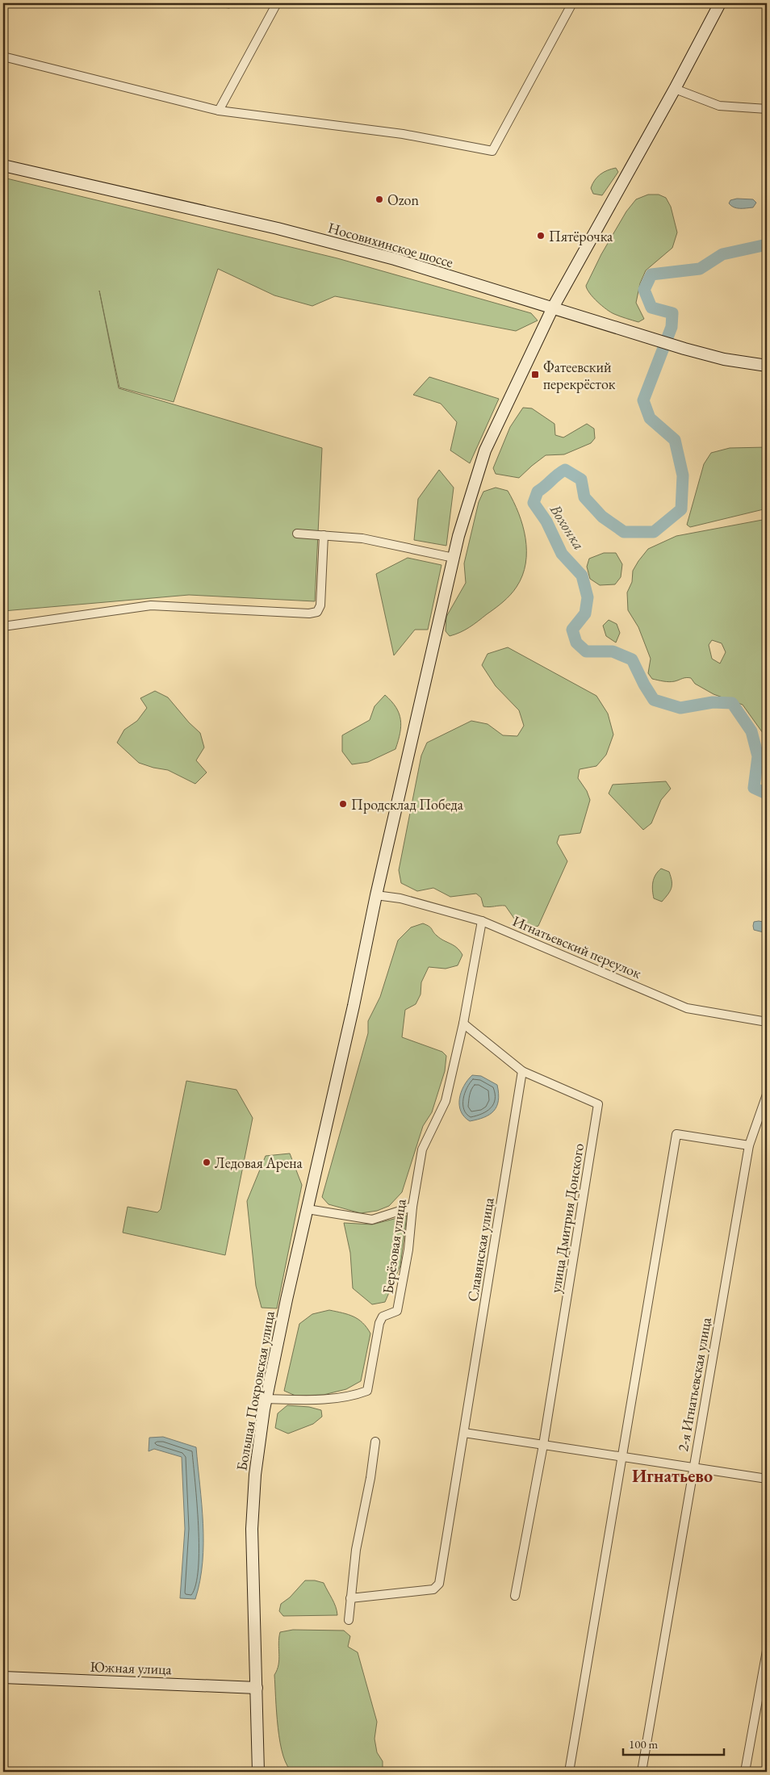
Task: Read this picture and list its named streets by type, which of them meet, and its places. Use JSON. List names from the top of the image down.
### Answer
{
  "streets": {
    "main road": ["Носовихинское шоссе", "Большая Покровская улица", "Южная улица"],
    "street": [
      "Игнатьевский переулок",
      "улица Дмитрия Донского",
      "Берёзовая улица",
      "Славянская улица",
      "2-я Игнатьевская улица"
    ]
  },
  "crossings": [
    ["Носовихинское шоссе", "Большая Покровская улица"],
    ["Игнатьевский переулок", "Большая Покровская улица"],
    ["улица Дмитрия Донского", "Берёзовая улица"],
    ["улица Дмитрия Донского", "Славянская улица"],
    ["Берёзовая улица", "Большая Покровская улица"],
    ["Большая Покровская улица", "Южная улица"]
  ],
  "districts": ["Игнатьево"],
  "water": ["Вохонка"],
  "places": {
    "other": [
      "Ozon",
      "Пятёрочка",
      "Продсклад Победа",
      "Ледовая Арена"
    ],
    "transit": ["Фатеевский перекрёсток"]
  },
  "scale_bar": "100 m"
}
